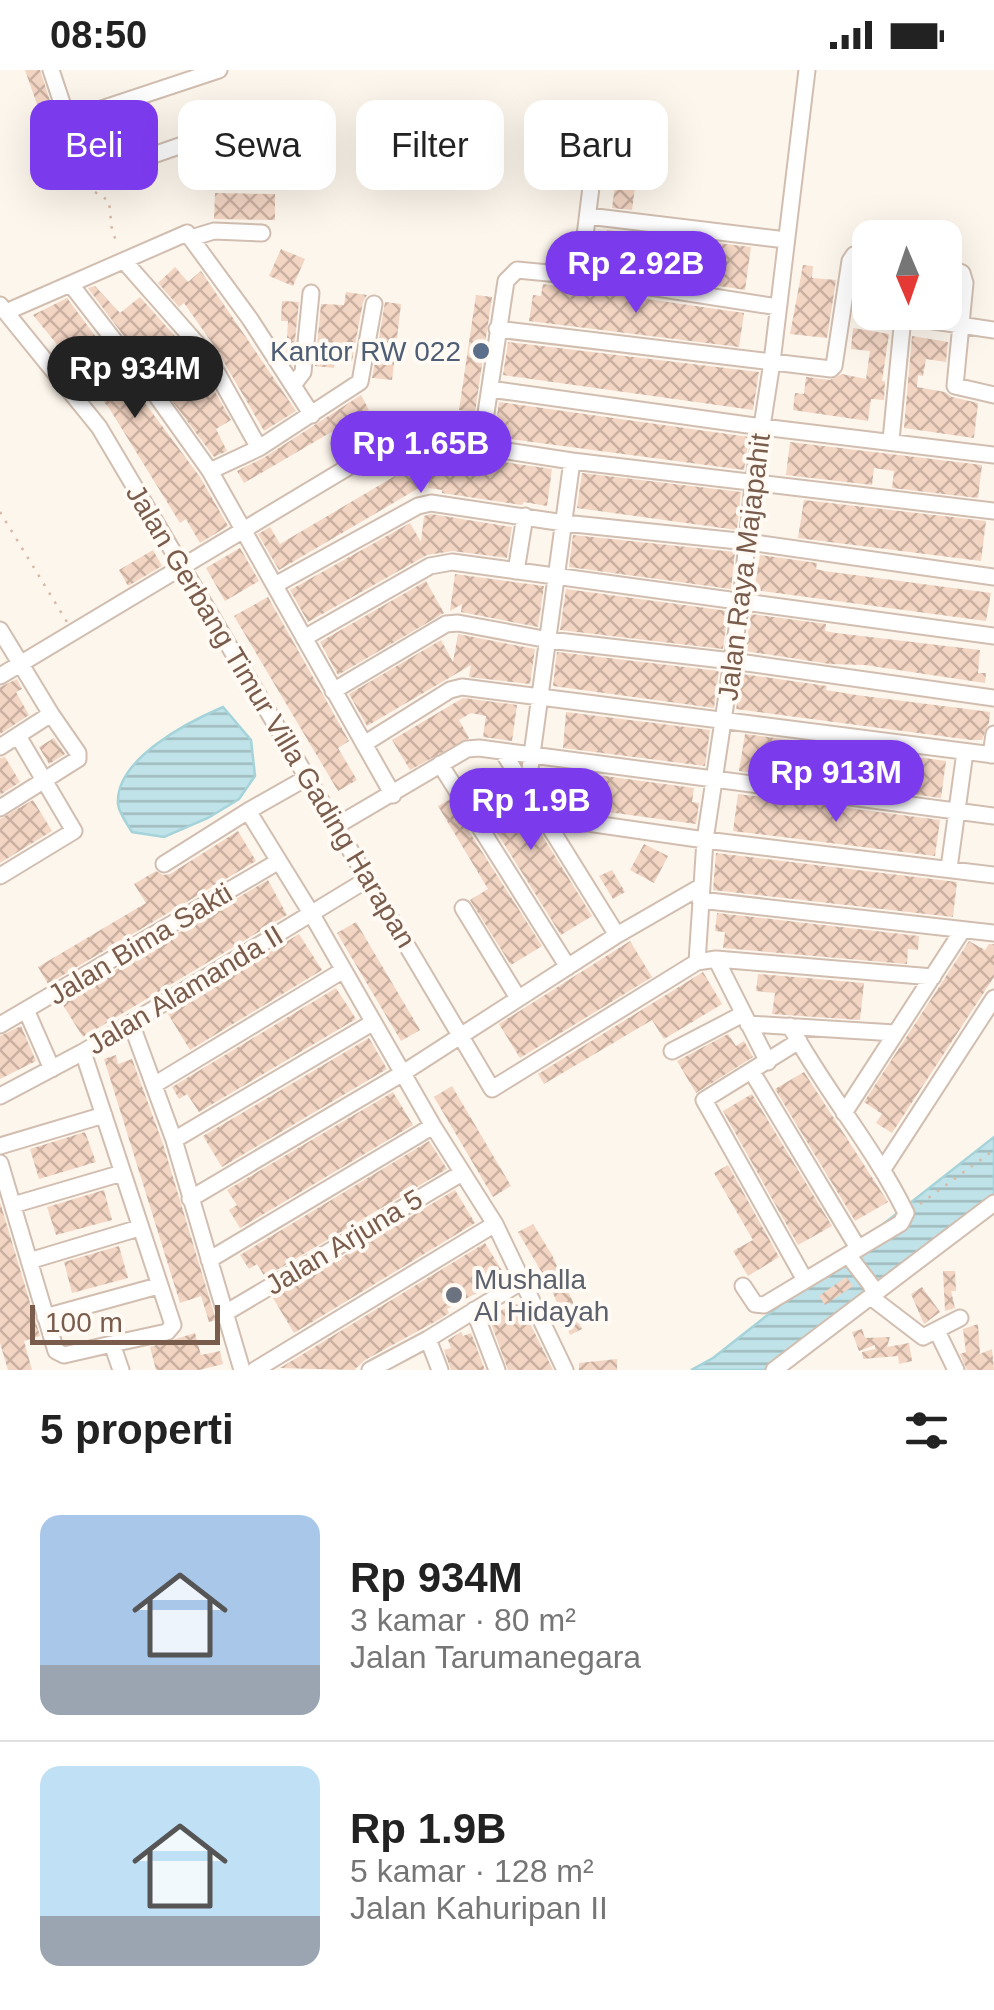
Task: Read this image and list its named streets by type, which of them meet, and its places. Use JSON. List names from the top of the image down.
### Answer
{
  "streets": {
    "street": [
      "Jalan Raya Majapahit",
      "Jalan Gerbang Timur Villa Gading Harapan",
      "Jalan Bima Sakti",
      "Jalan Alamanda II",
      "Jalan Arjuna 5"
    ]
  },
  "crossings": [
    ["Jalan Raya Majapahit", "Jalan Gerbang Timur Villa Gading Harapan"],
    ["Jalan Gerbang Timur Villa Gading Harapan", "Jalan Alamanda II"]
  ],
  "places": ["Kantor RW 022", "Mushalla Al Hidayah"],
  "scale_bar": "100 m",
  "north": "bottom",
  "page": {
    "status": "08:50",
    "chip": [
      "Beli",
      "Sewa",
      "Filter",
      "Baru"
    ],
    "price": [
      "Rp 2.92B",
      "Rp 934M",
      "Rp 1.65B",
      "Rp 913M",
      "Rp 1.9B"
    ],
    "scale": "100 m",
    "heading": "5 properti",
    "list": [
      {
        "name": "Rp 934M",
        "note": "3 kamar · 80 m² · Jalan Tarumanegara"
      },
      {
        "name": "Rp 1.9B",
        "note": "5 kamar · 128 m² · Jalan Kahuripan II"
      }
    ]
  }
}
